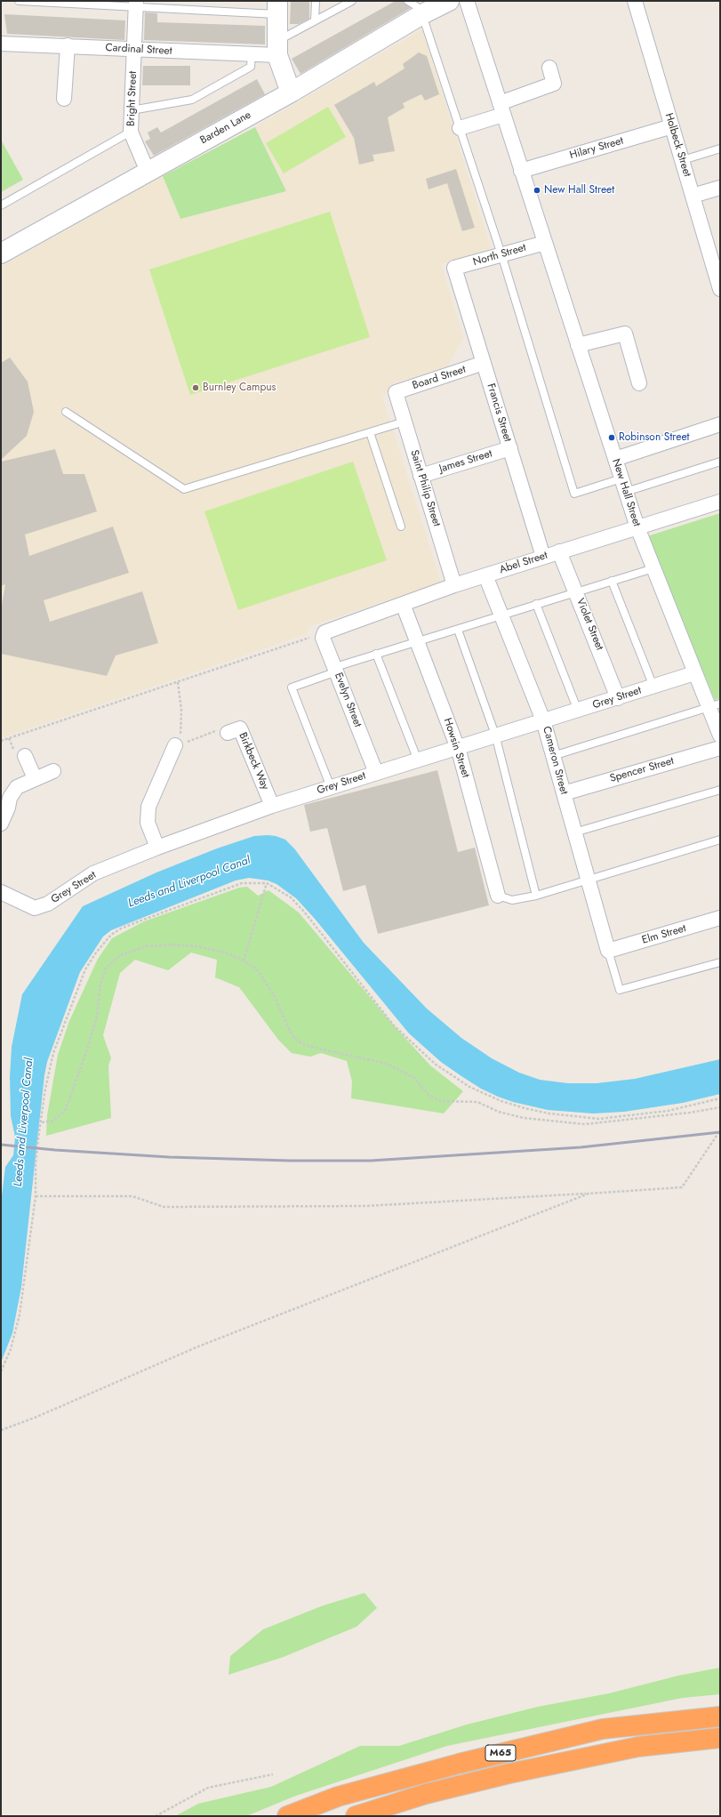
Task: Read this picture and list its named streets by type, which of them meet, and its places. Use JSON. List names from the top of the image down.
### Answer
{
  "streets": {
    "highway": ["M65"],
    "street": [
      "Cardinal Street",
      "Bright Street",
      "Barden Lane",
      "Holbeck Street",
      "Hilary Street",
      "North Street",
      "Board Street",
      "Francis Street",
      "James Street",
      "Saint Philip Street",
      "New Hall Street",
      "Abel Street",
      "Violet Street",
      "Grey Street",
      "Evelyn Street",
      "Howsin Street",
      "Cameron Street",
      "Birkbeck Way",
      "Spencer Street",
      "Elm Street"
    ]
  },
  "crossings": [
    ["Cardinal Street", "Bright Street"],
    ["Bright Street", "Barden Lane"],
    ["Holbeck Street", "Hilary Street"],
    ["Hilary Street", "New Hall Street"],
    ["North Street", "Francis Street"],
    ["North Street", "New Hall Street"],
    ["Board Street", "Francis Street"],
    ["Board Street", "Saint Philip Street"],
    ["Francis Street", "James Street"],
    ["Francis Street", "Abel Street"],
    ["James Street", "Saint Philip Street"],
    ["Saint Philip Street", "Abel Street"],
    ["New Hall Street", "Abel Street"],
    ["New Hall Street", "Grey Street"],
    ["Abel Street", "Violet Street"],
    ["Abel Street", "Evelyn Street"],
    ["Abel Street", "Howsin Street"],
    ["Abel Street", "Cameron Street"],
    ["Violet Street", "Grey Street"],
    ["Grey Street", "Evelyn Street"],
    ["Grey Street", "Howsin Street"],
    ["Grey Street", "Cameron Street"],
    ["Grey Street", "Birkbeck Way"],
    ["Cameron Street", "Spencer Street"],
    ["Cameron Street", "Elm Street"]
  ],
  "water": ["Leeds and Liverpool Canal"],
  "places": ["New Hall Street", "Burnley Campus", "Robinson Street"]
}
